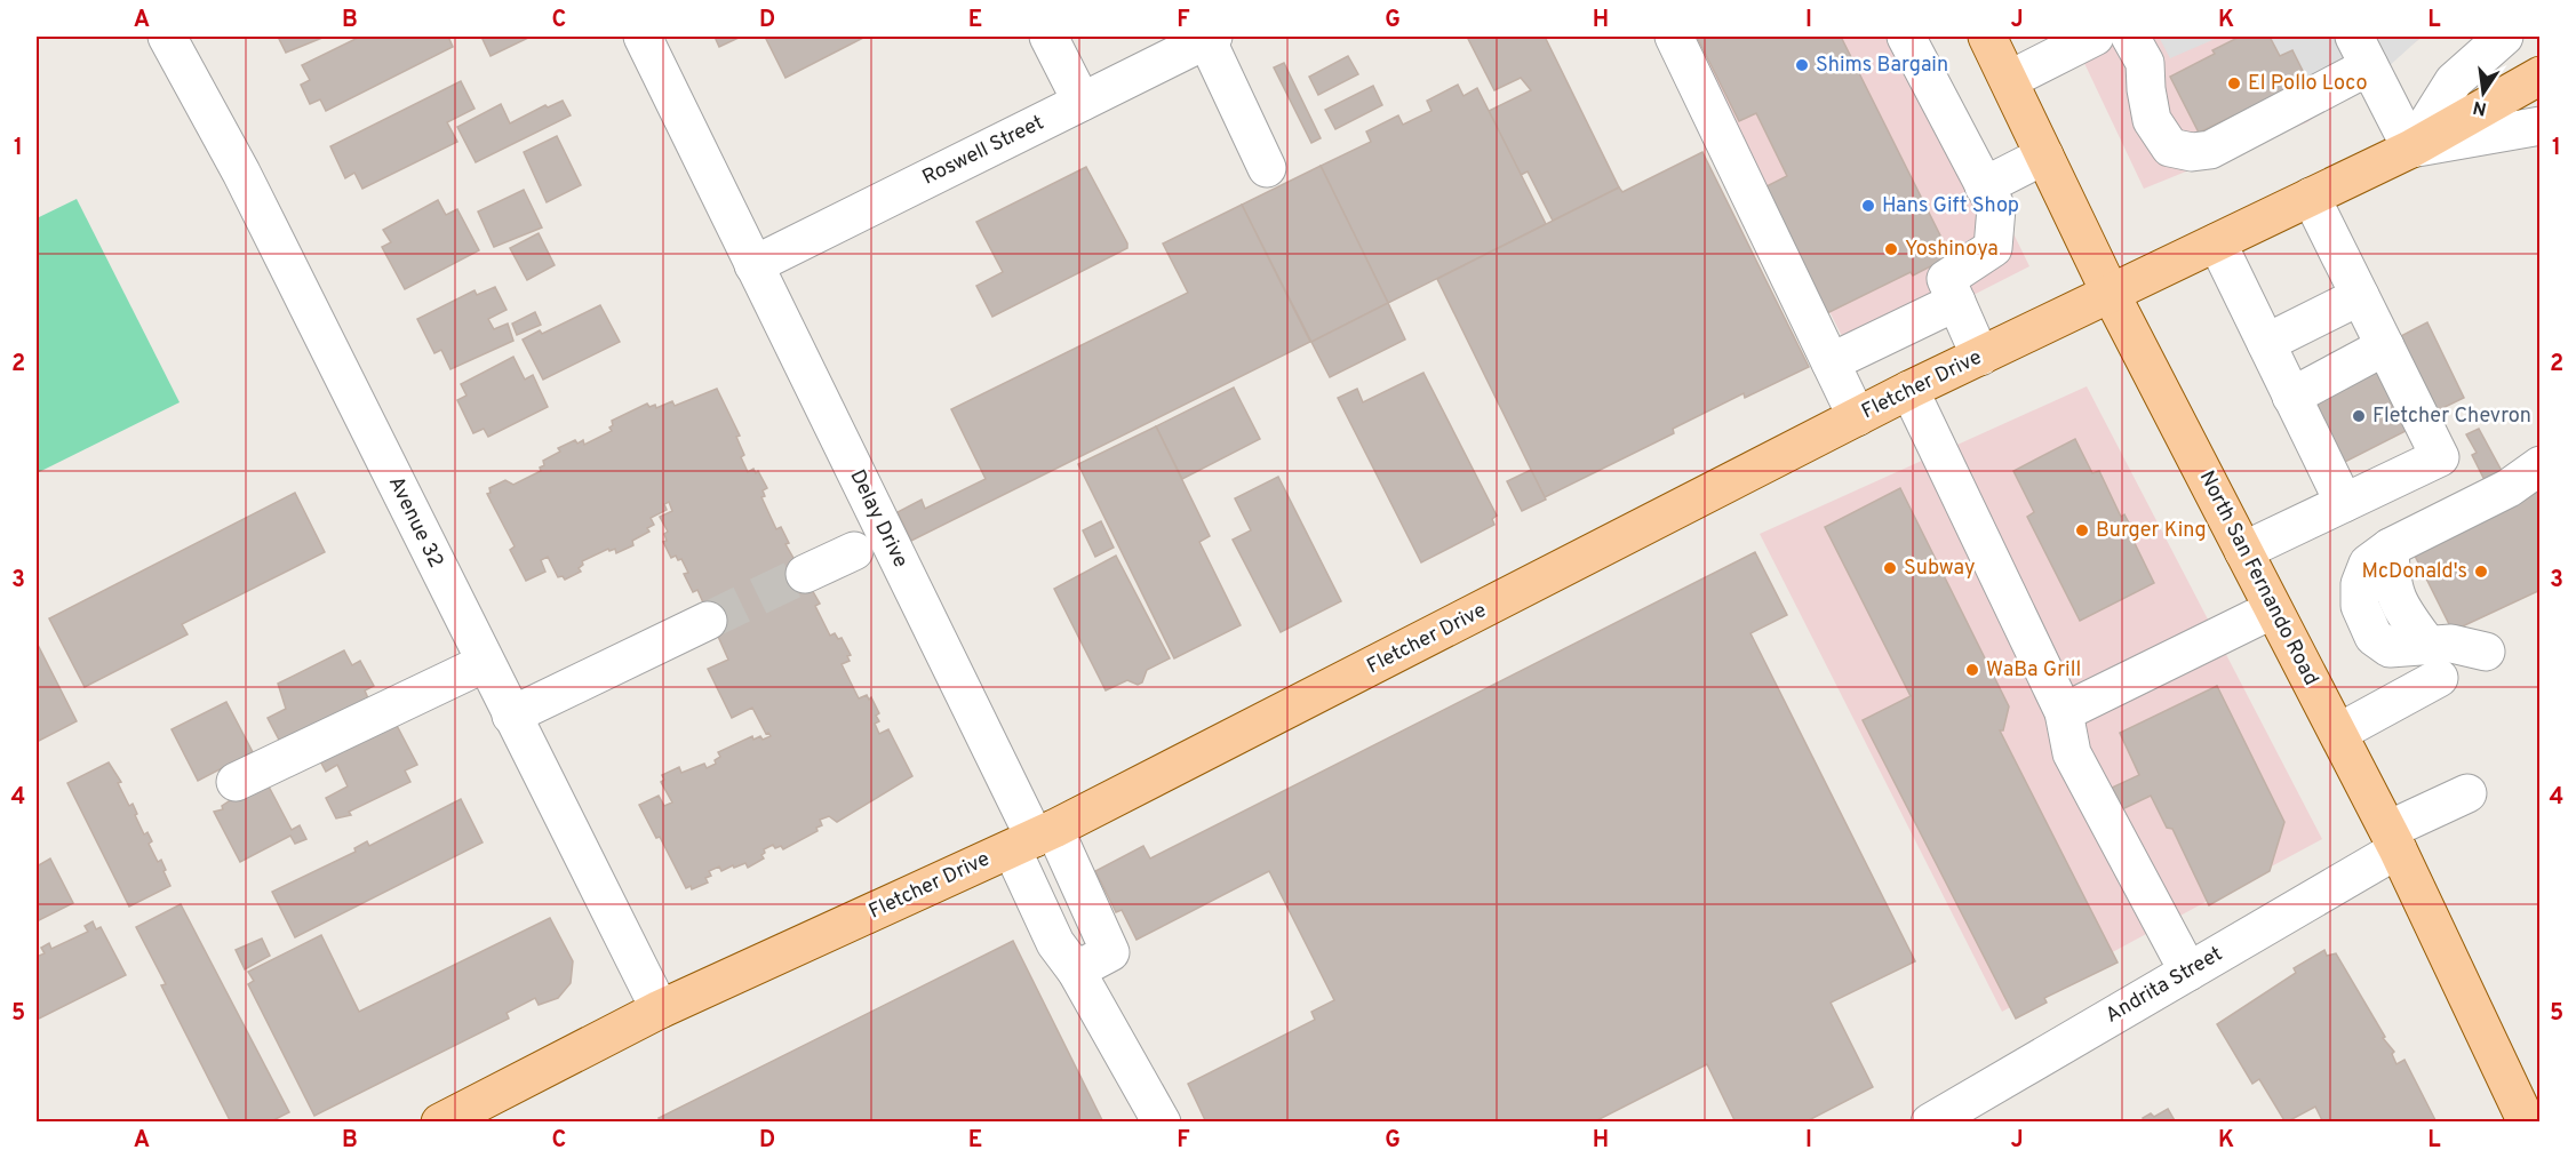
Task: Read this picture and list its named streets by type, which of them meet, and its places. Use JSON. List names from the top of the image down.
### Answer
{
  "streets": {
    "main road": ["Fletcher Drive", "North San Fernando Road"],
    "street": [
      "Roswell Street",
      "Delay Drive",
      "Avenue 32",
      "Andrita Street"
    ]
  },
  "crossings": [
    ["Roswell Street", "Delay Drive"],
    ["Fletcher Drive", "Delay Drive"],
    ["Fletcher Drive", "Avenue 32"],
    ["Fletcher Drive", "North San Fernando Road"],
    ["North San Fernando Road", "Andrita Street"]
  ],
  "places": [
    "Shims Bargain",
    "El Pollo Loco",
    "Hans Gift Shop",
    "Yoshinoya",
    "Fletcher Chevron",
    "Burger King",
    "Subway",
    "McDonald's",
    "WaBa Grill"
  ],
  "north": "bottom",
  "grid": {
    "columns": [
      "A",
      "B",
      "C",
      "D",
      "E",
      "F",
      "G",
      "H",
      "I",
      "J",
      "K",
      "L"
    ],
    "rows": [
      "1",
      "2",
      "3",
      "4",
      "5"
    ]
  }
}
